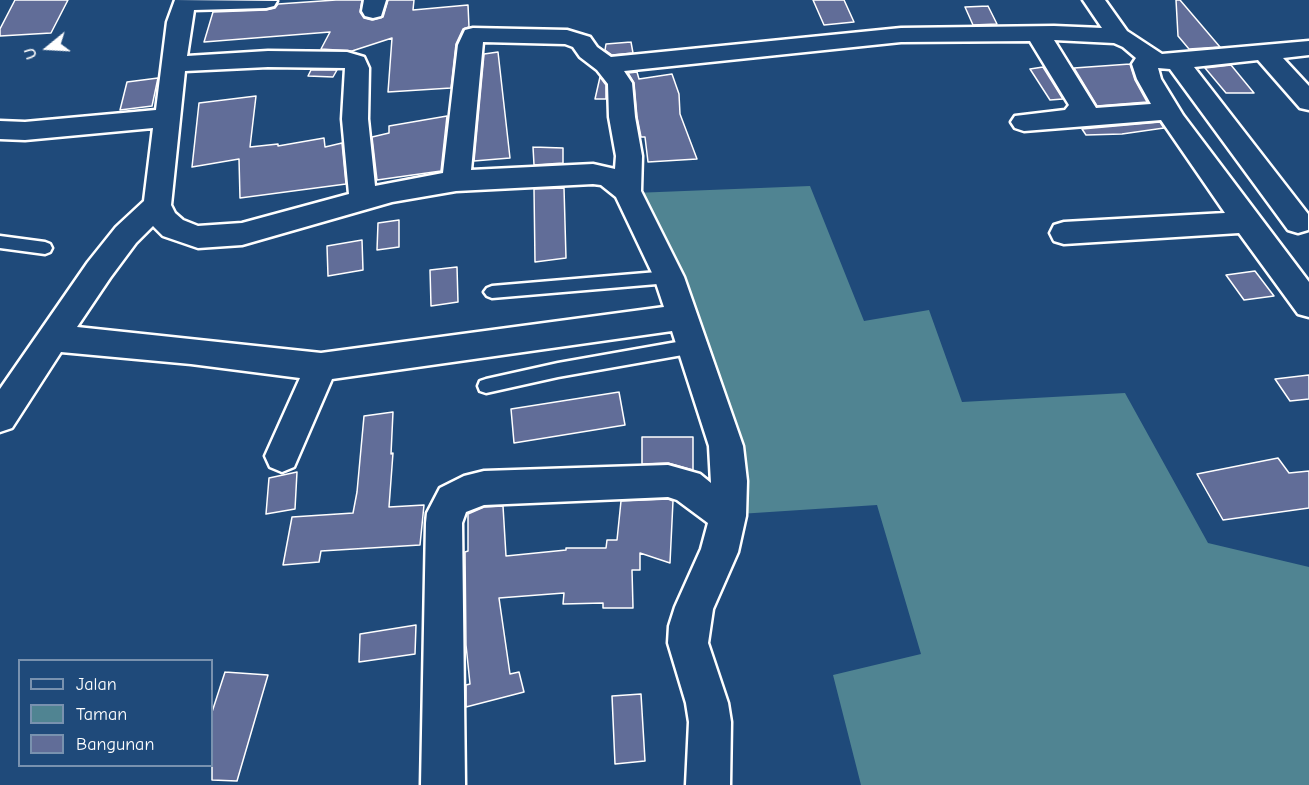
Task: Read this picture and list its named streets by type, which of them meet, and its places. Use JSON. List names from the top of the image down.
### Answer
{
  "legend": ["Jalan", "Taman", "Bangunan"],
  "north": "left"
}
